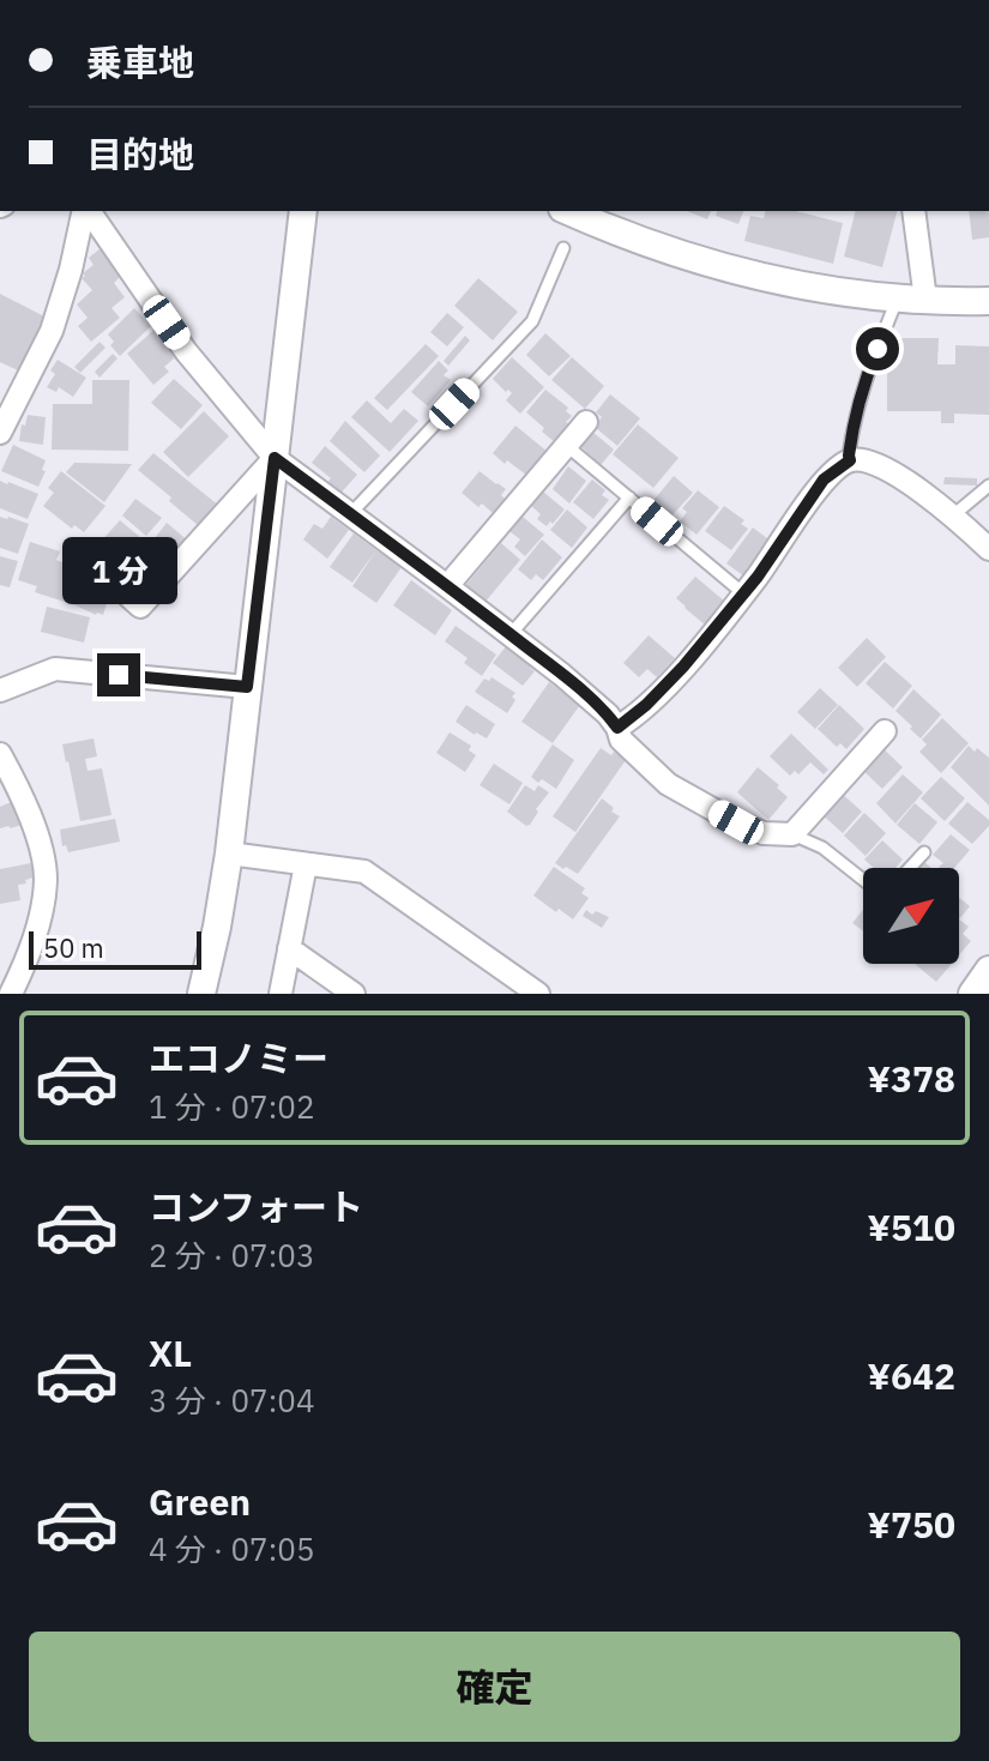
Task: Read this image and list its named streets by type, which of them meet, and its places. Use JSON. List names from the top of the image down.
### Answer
{
  "scale_bar": "50 m",
  "north": "top right",
  "page": {
    "banner": ["乗車地", "目的地"],
    "bubble": "1 分",
    "scale": "50 m",
    "list": [
      {
        "name": "エコノミー",
        "note": "1 分 · 07:02",
        "value": "¥378"
      },
      {
        "name": "コンフォート",
        "note": "2 分 · 07:03",
        "value": "¥510"
      },
      {
        "name": "XL",
        "note": "3 分 · 07:04",
        "value": "¥642"
      },
      {
        "name": "Green",
        "note": "4 分 · 07:05",
        "value": "¥750"
      }
    ],
    "buttons": "確定"
  }
}
